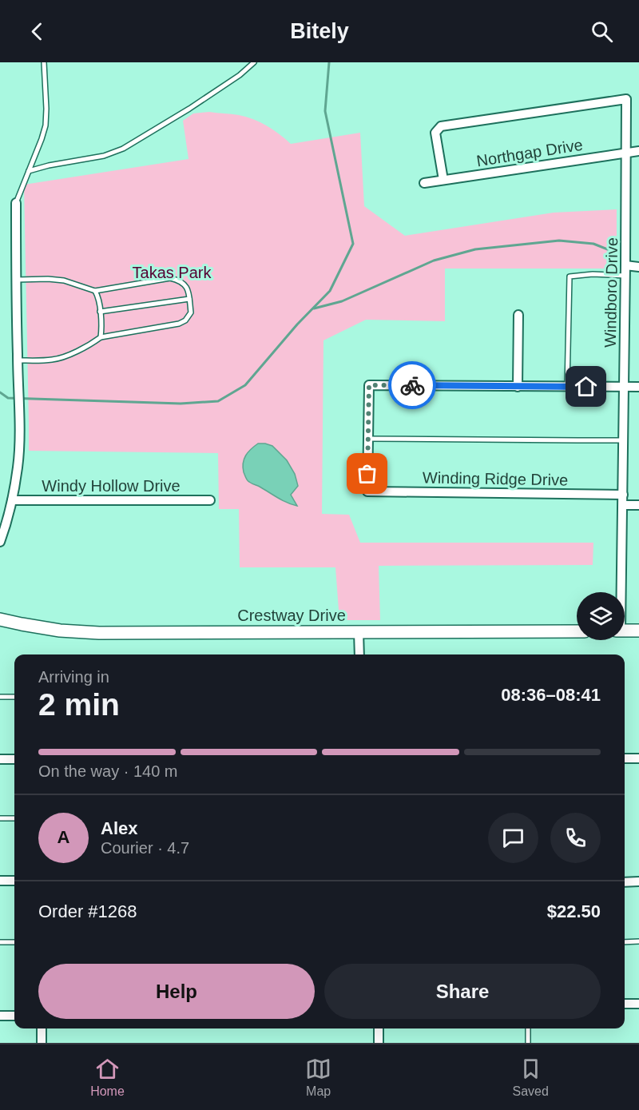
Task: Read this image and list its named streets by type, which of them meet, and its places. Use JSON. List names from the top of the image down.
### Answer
{
  "streets": {
    "main road": ["Crestway Drive"],
    "street": [
      "Northgap Drive",
      "Windboro Drive",
      "Winding Ridge Drive",
      "Windy Hollow Drive"
    ]
  },
  "crossings": [
    ["Northgap Drive", "Windboro Drive"],
    ["Windboro Drive", "Winding Ridge Drive"]
  ],
  "parks": ["Takas Park"],
  "page": {
    "header": "Bitely",
    "heading": ["2 min", "Arriving in", "08:36–08:41"],
    "panel": [
      "Alex",
      "Courier · 4.7",
      "Order #1268",
      "$22.50"
    ],
    "bar": "On the way · 140 m",
    "round": "A",
    "buttons": ["Help", "Share"],
    "tabs": ["Home", "Map", "Saved"]
  }
}
